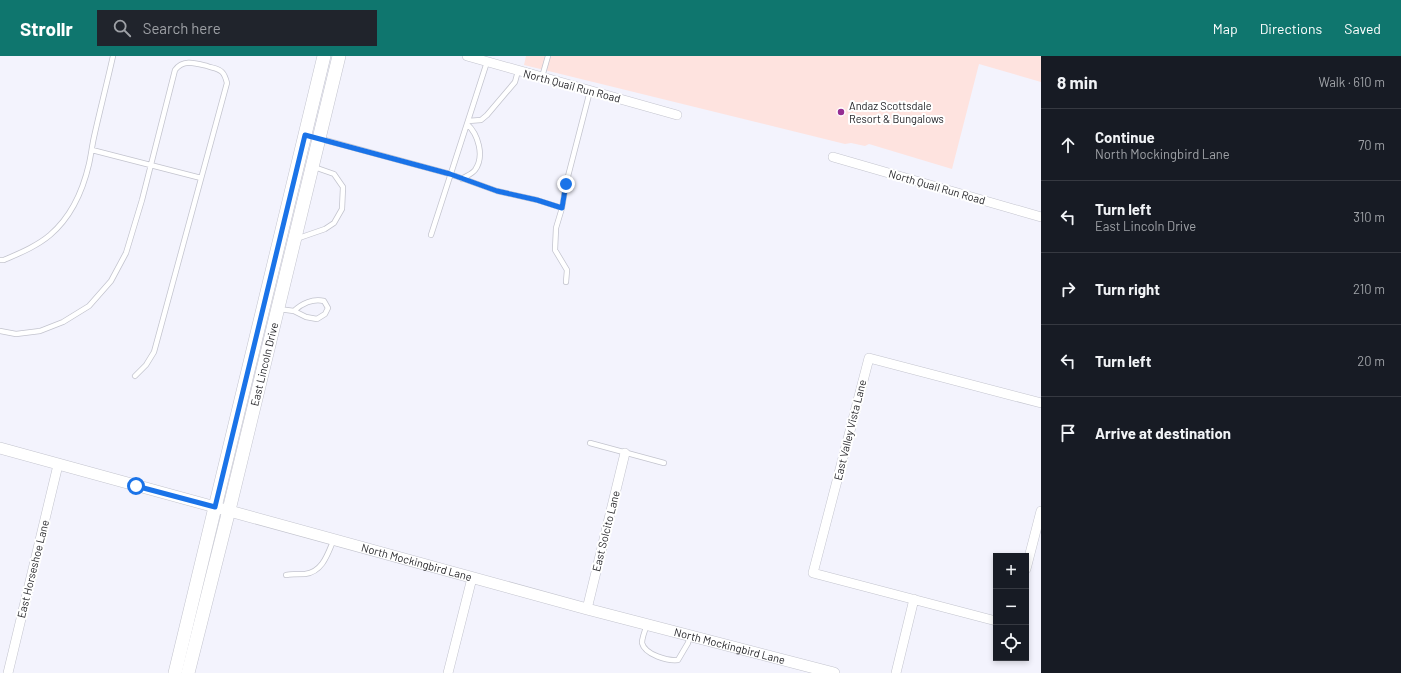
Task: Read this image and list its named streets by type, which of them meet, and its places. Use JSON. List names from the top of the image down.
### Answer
{
  "streets": {
    "main road": ["East Lincoln Drive"],
    "street": [
      "North Quail Run Road",
      "East Valley Vista Lane",
      "East Solcito Lane",
      "North Mockingbird Lane",
      "East Horseshoe Lane"
    ]
  },
  "crossings": [
    ["East Lincoln Drive", "North Mockingbird Lane"],
    ["East Solcito Lane", "North Mockingbird Lane"],
    ["North Mockingbird Lane", "East Horseshoe Lane"]
  ],
  "places": ["Andaz Scottsdale Resort & Bungalows"],
  "page": {
    "header": "Strollr",
    "search": "Search here",
    "nav": ["Map", "Directions", "Saved"],
    "heading": ["8 min", "Walk · 610 m"],
    "list": [
      ["Continue", "North Mockingbird Lane", "70 m"],
      ["Turn left", "East Lincoln Drive", "310 m"],
      ["Turn right", "210 m"],
      ["Turn left", "20 m"],
      "Arrive at destination"
    ],
    "map_buttons": ["+", "−"]
  }
}
